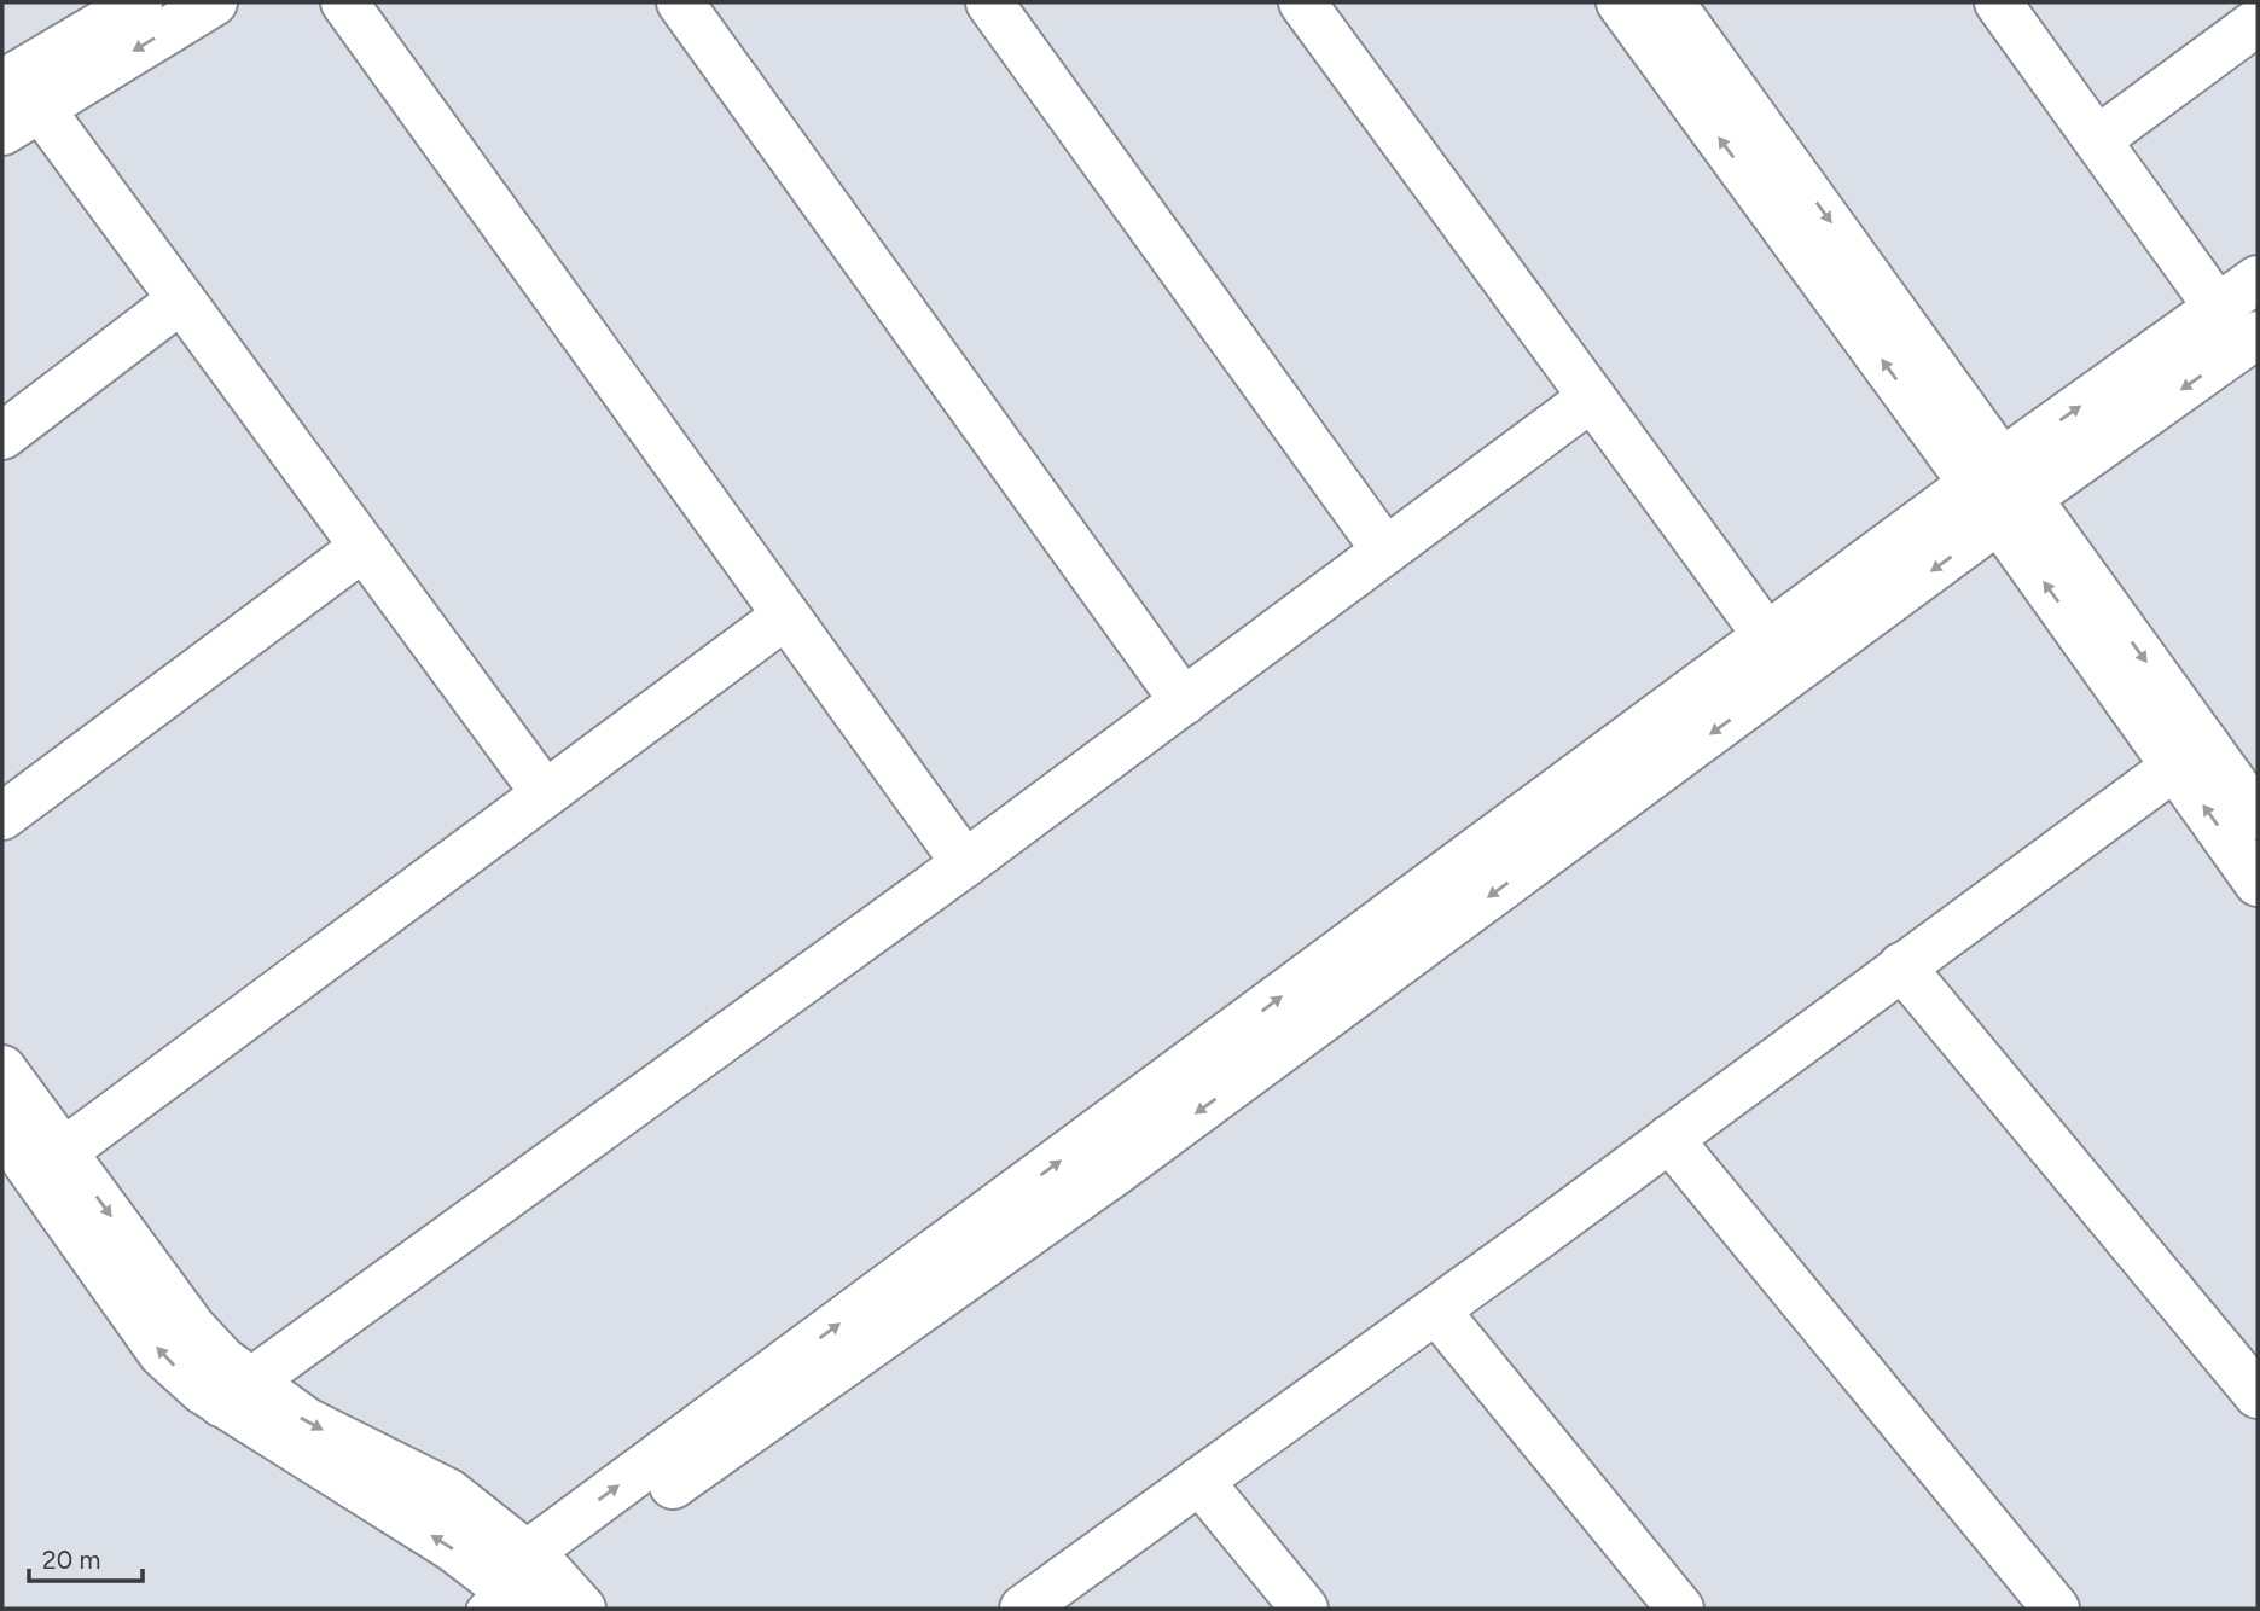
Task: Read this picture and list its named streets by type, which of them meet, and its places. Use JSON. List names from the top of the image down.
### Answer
{
  "scale_bar": "20 m"
}
